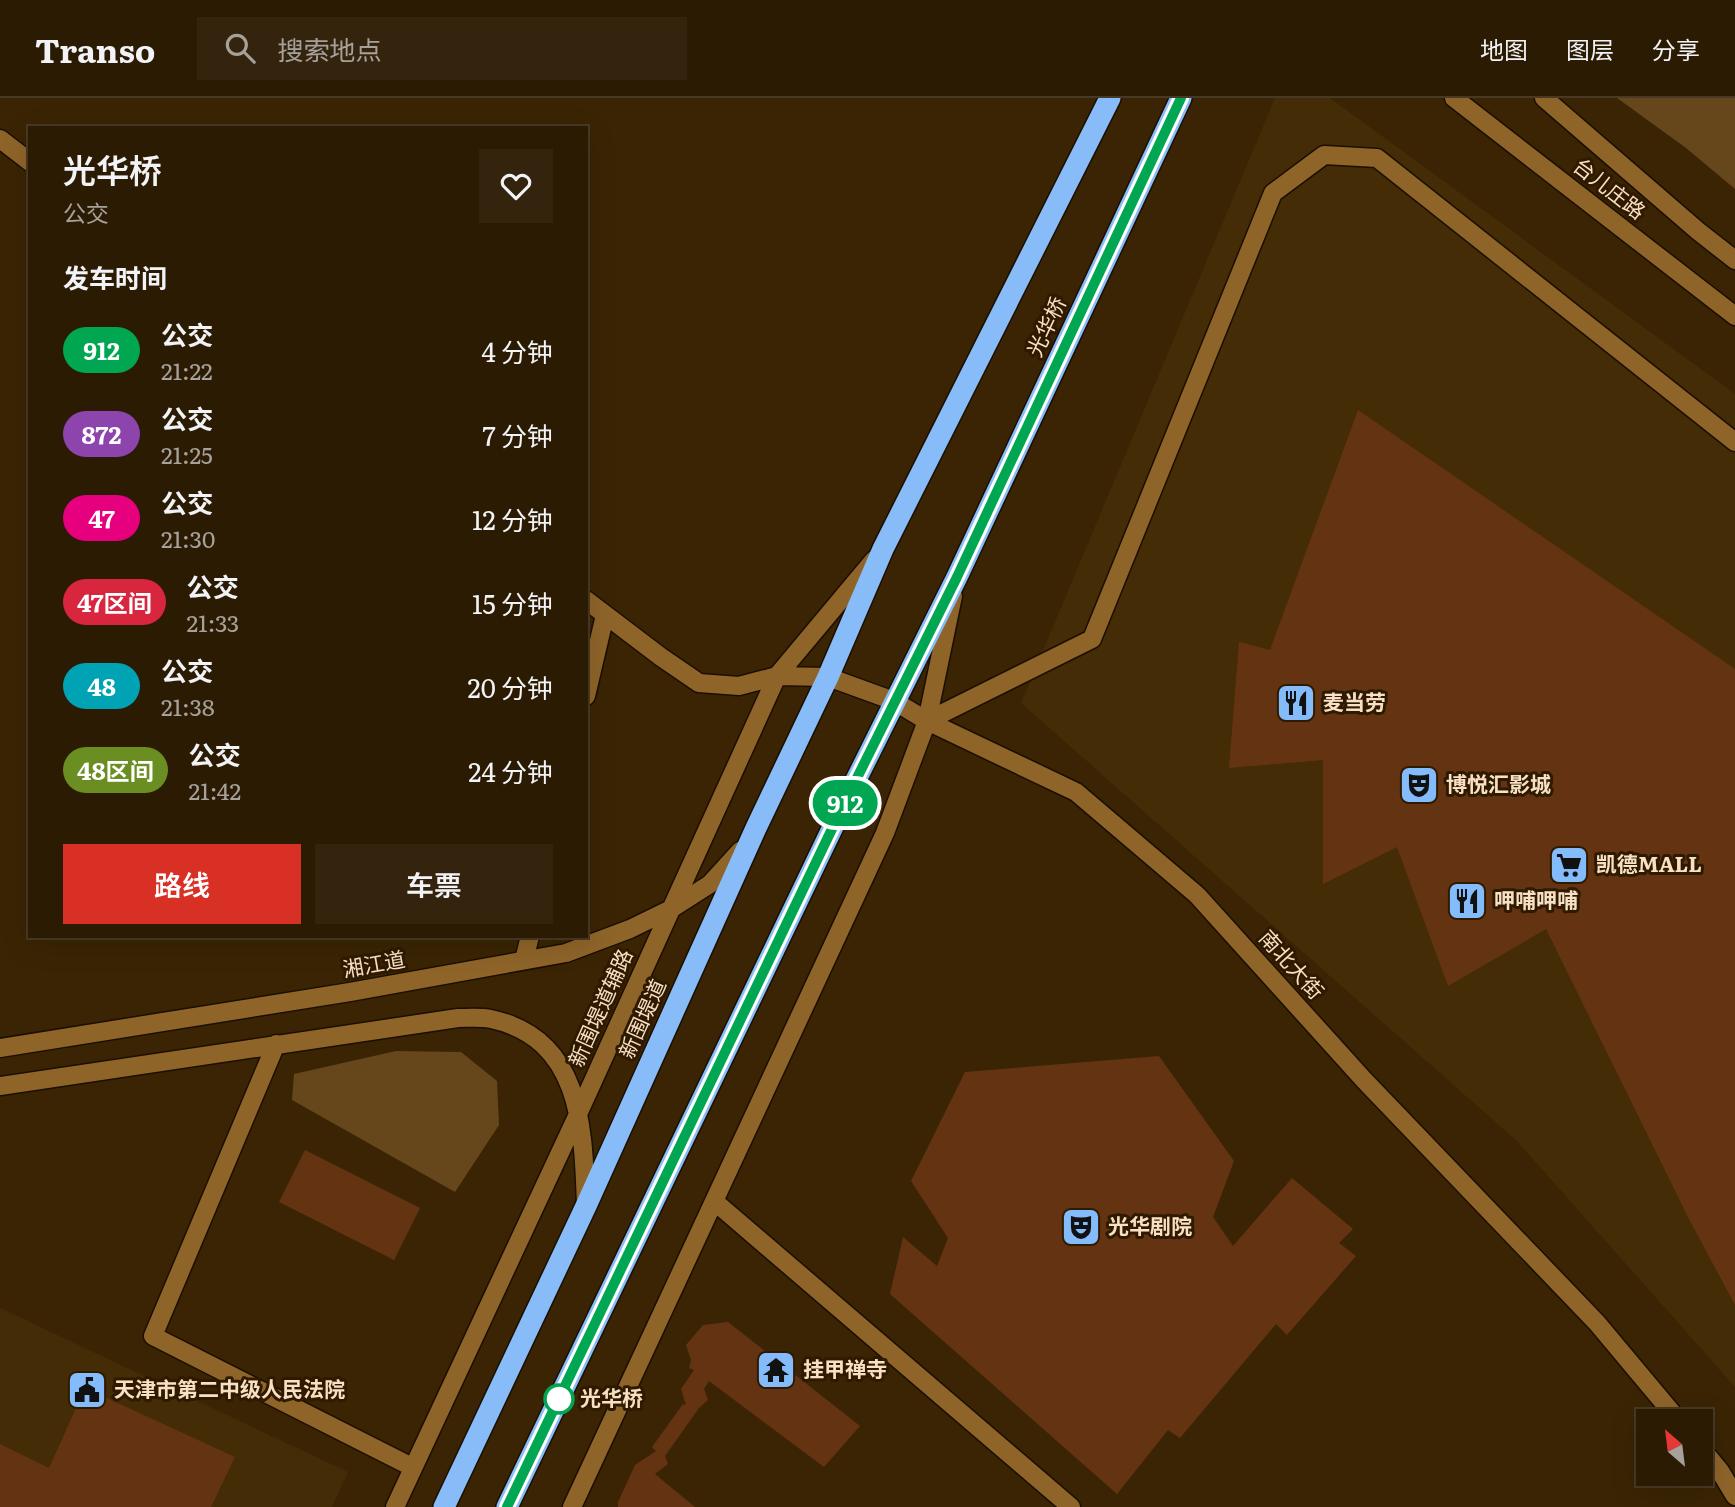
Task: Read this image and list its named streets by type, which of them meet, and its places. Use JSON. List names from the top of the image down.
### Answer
{
  "streets": {
    "highway": ["光华桥", "新围堤道"],
    "street": [
      "台儿庄路",
      "湘江道",
      "南北大街",
      "新围堤道辅路"
    ]
  },
  "crossings": [
    ["湘江道", "新围堤道辅路"],
    ["湘江道", "新围堤道"],
    ["南北大街", "新围堤道辅路"],
    ["南北大街", "新围堤道"],
    ["新围堤道辅路", "新围堤道"]
  ],
  "places": {
    "restaurant": ["麦当劳", "呷哺呷哺"],
    "theatre": ["博悦汇影城", "光华剧院"],
    "supermarket": ["凯德MALL"],
    "temple": ["挂甲禅寺"],
    "public building": ["天津市第二中级人民法院"],
    "other": ["光华桥"]
  },
  "lines": ["bus line 912"],
  "north": "top left",
  "page": {
    "header": "Transo",
    "search": "搜索地点",
    "nav": ["地图", "图层", "分享"],
    "on_map": "912",
    "heading": [
      ["光华桥", "公交"],
      "发车时间"
    ],
    "list": [
      {
        "mark": "912",
        "name": "公交",
        "note": "21:22",
        "value": "4 分钟"
      },
      {
        "mark": "872",
        "name": "公交",
        "note": "21:25",
        "value": "7 分钟"
      },
      {
        "mark": "47",
        "name": "公交",
        "note": "21:30",
        "value": "12 分钟"
      },
      {
        "mark": "47区间",
        "name": "公交",
        "note": "21:33",
        "value": "15 分钟"
      },
      {
        "mark": "48",
        "name": "公交",
        "note": "21:38",
        "value": "20 分钟"
      },
      {
        "mark": "48区间",
        "name": "公交",
        "note": "21:42",
        "value": "24 分钟"
      }
    ],
    "buttons": ["路线", "车票"]
  }
}
